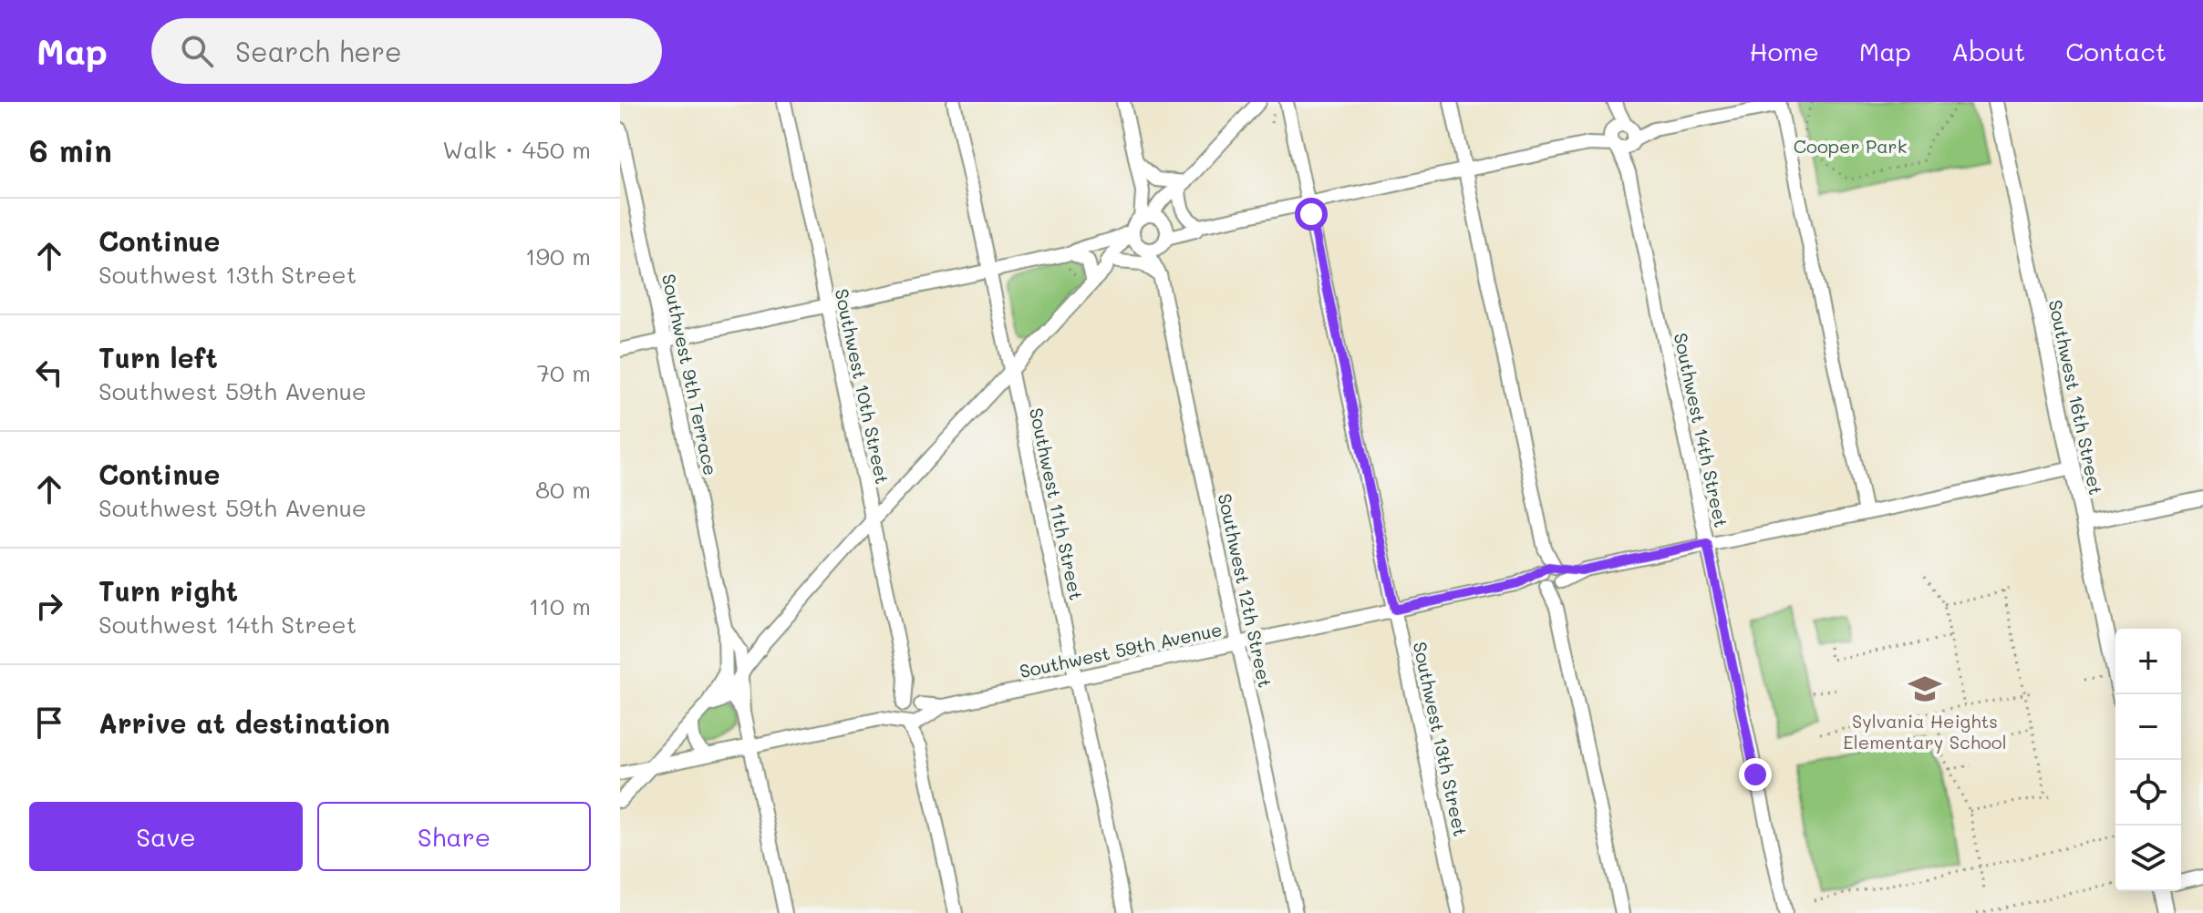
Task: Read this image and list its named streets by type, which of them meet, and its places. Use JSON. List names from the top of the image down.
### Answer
{
  "streets": {
    "street": [
      "Southwest 9th Terrace",
      "Southwest 10th Street",
      "Southwest 16th Street",
      "Southwest 14th Street",
      "Southwest 11th Street",
      "Southwest 12th Street",
      "Southwest 59th Avenue",
      "Southwest 13th Street"
    ]
  },
  "crossings": [
    ["Southwest 9th Terrace", "Southwest 59th Avenue"],
    ["Southwest 10th Street", "Southwest 59th Avenue"],
    ["Southwest 16th Street", "Southwest 59th Avenue"],
    ["Southwest 14th Street", "Southwest 59th Avenue"],
    ["Southwest 11th Street", "Southwest 59th Avenue"],
    ["Southwest 12th Street", "Southwest 59th Avenue"],
    ["Southwest 59th Avenue", "Southwest 13th Street"]
  ],
  "parks": ["Cooper Park"],
  "places": {
    "school or university": ["Sylvania Heights Elementary School"]
  },
  "page": {
    "header": "Map",
    "search": "Search here",
    "nav": [
      "Home",
      "Map",
      "About",
      "Contact"
    ],
    "heading": ["6 min", "Walk · 450 m"],
    "list": [
      ["Continue", "Southwest 13th Street", "190 m"],
      ["Turn left", "Southwest 59th Avenue", "70 m"],
      ["Continue", "Southwest 59th Avenue", "80 m"],
      ["Turn right", "Southwest 14th Street", "110 m"],
      "Arrive at destination"
    ],
    "map_buttons": ["+", "−"],
    "buttons": ["Save", "Share"]
  }
}
